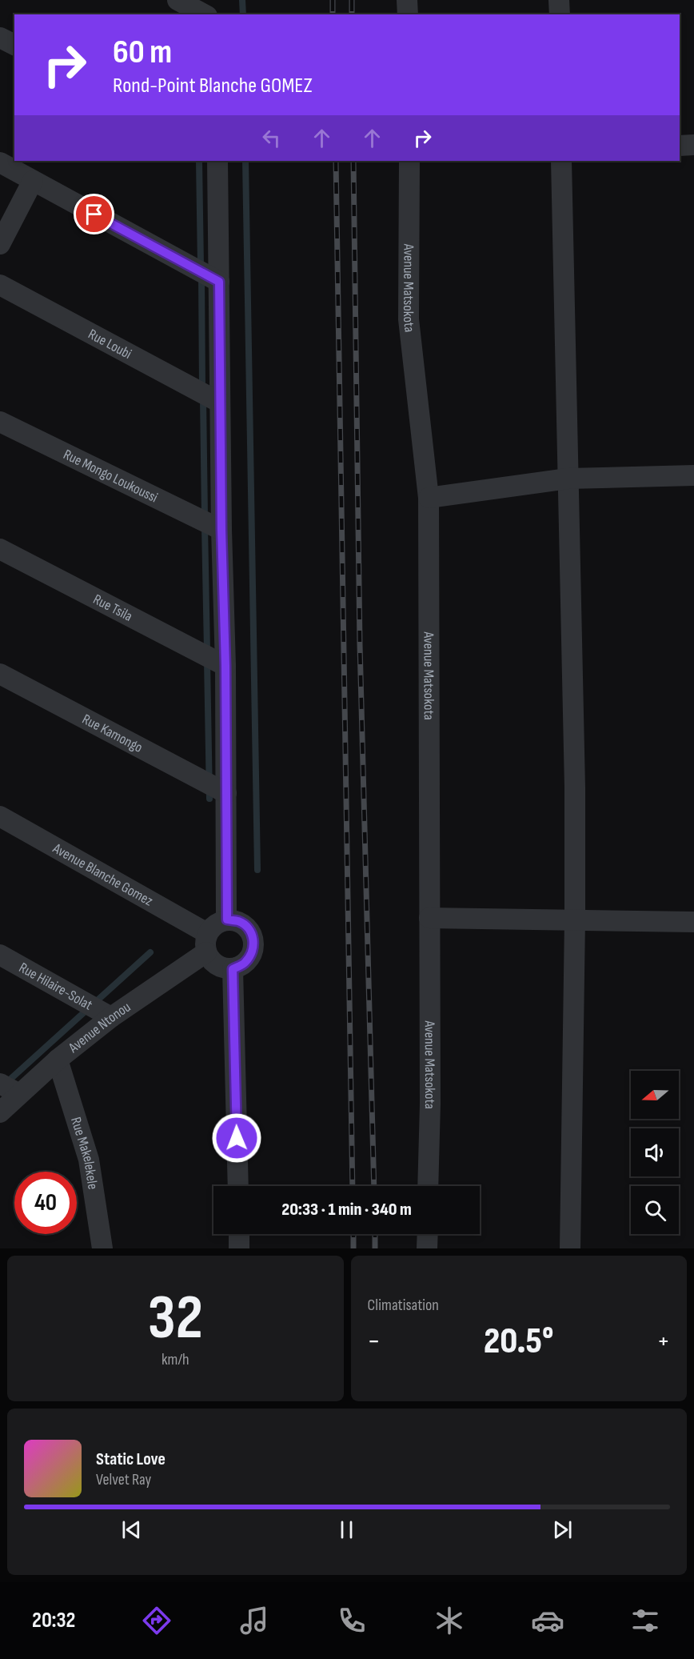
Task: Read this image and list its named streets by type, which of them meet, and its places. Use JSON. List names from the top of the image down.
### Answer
{
  "streets": {
    "street": [
      "Avenue Matsokota",
      "Rue Loubi",
      "Rue Mongo Loukoussi",
      "Rue Tsila",
      "Rue Kamongo",
      "Avenue Blanche Gomez",
      "Rue Hilaire-Solat",
      "Avenue Ntonou",
      "Rue Makelekele"
    ]
  },
  "crossings": [
    ["Avenue Blanche Gomez", "Avenue Ntonou"],
    ["Rue Hilaire-Solat", "Avenue Ntonou"],
    ["Avenue Ntonou", "Rue Makelekele"]
  ],
  "north": "left",
  "page": {
    "turn": ["60 m", "Rond-Point Blanche GOMEZ"],
    "limit": "40",
    "trip": "20:33 · 1 min · 340 m",
    "tile": [
      ["32", "km/h"],
      "Climatisation"
    ],
    "heat": ["−", "20.5°", "+"],
    "song": ["Static Love", "Velvet Ray"],
    "tabs": "20:32"
  }
}
